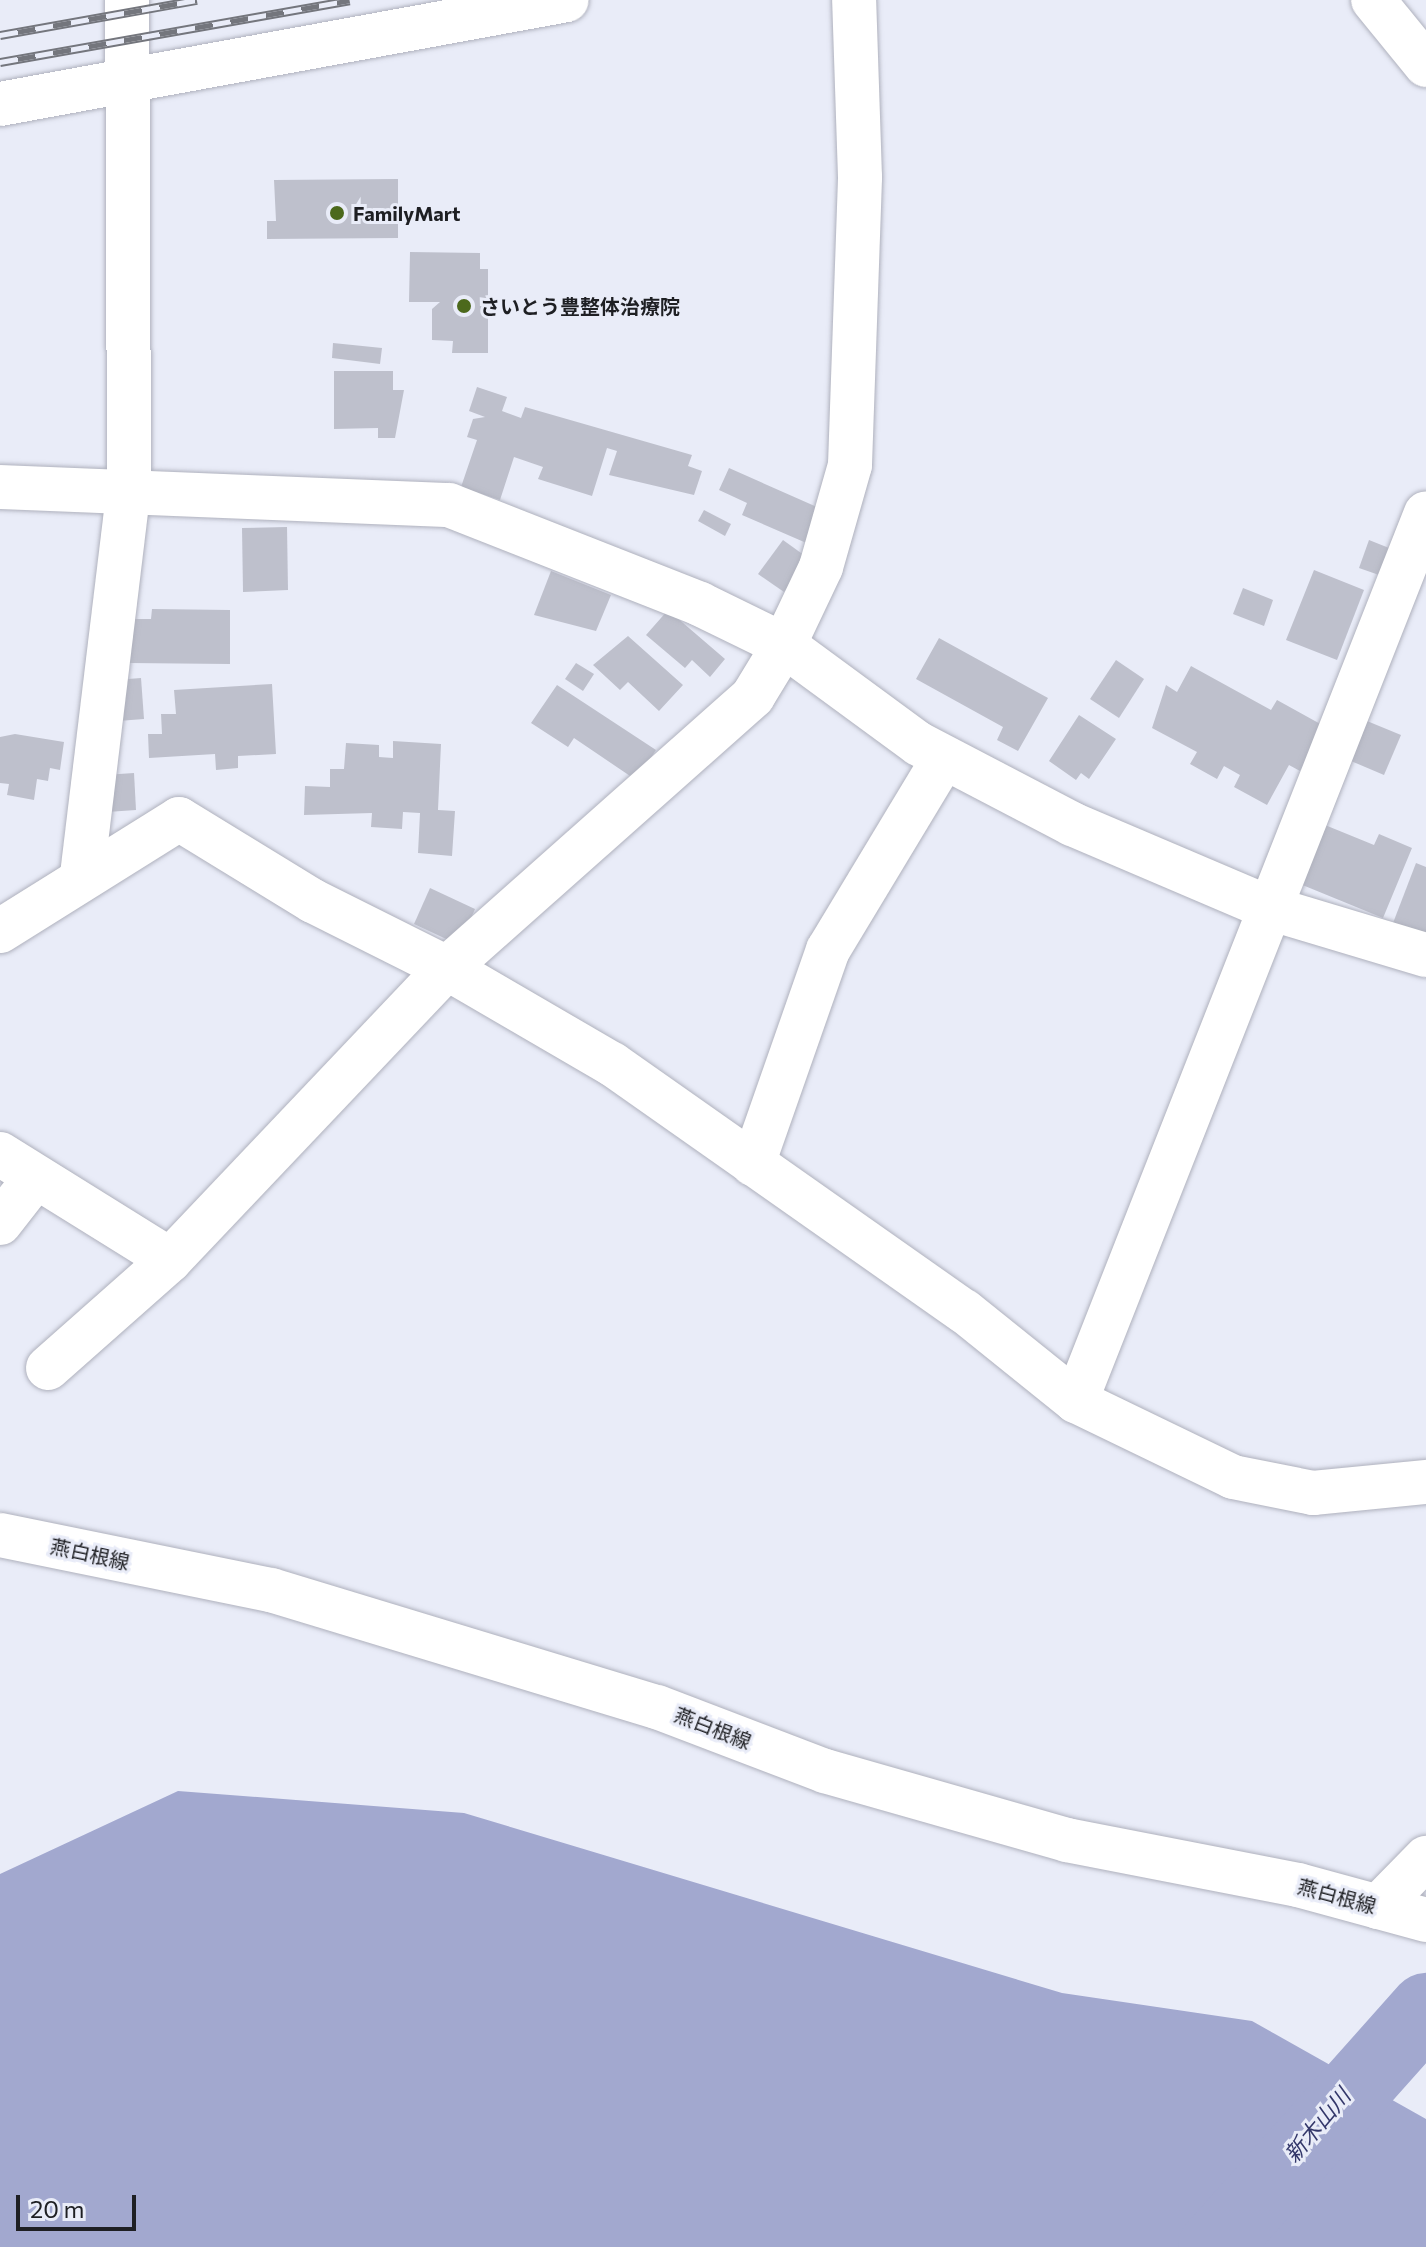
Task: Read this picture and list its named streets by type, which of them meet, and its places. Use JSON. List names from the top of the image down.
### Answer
{
  "streets": {
    "street": ["燕白根線"]
  },
  "water": ["新木山川"],
  "places": ["FamilyMart", "さいとう豊整体治療院"],
  "scale_bar": "20 m"
}
